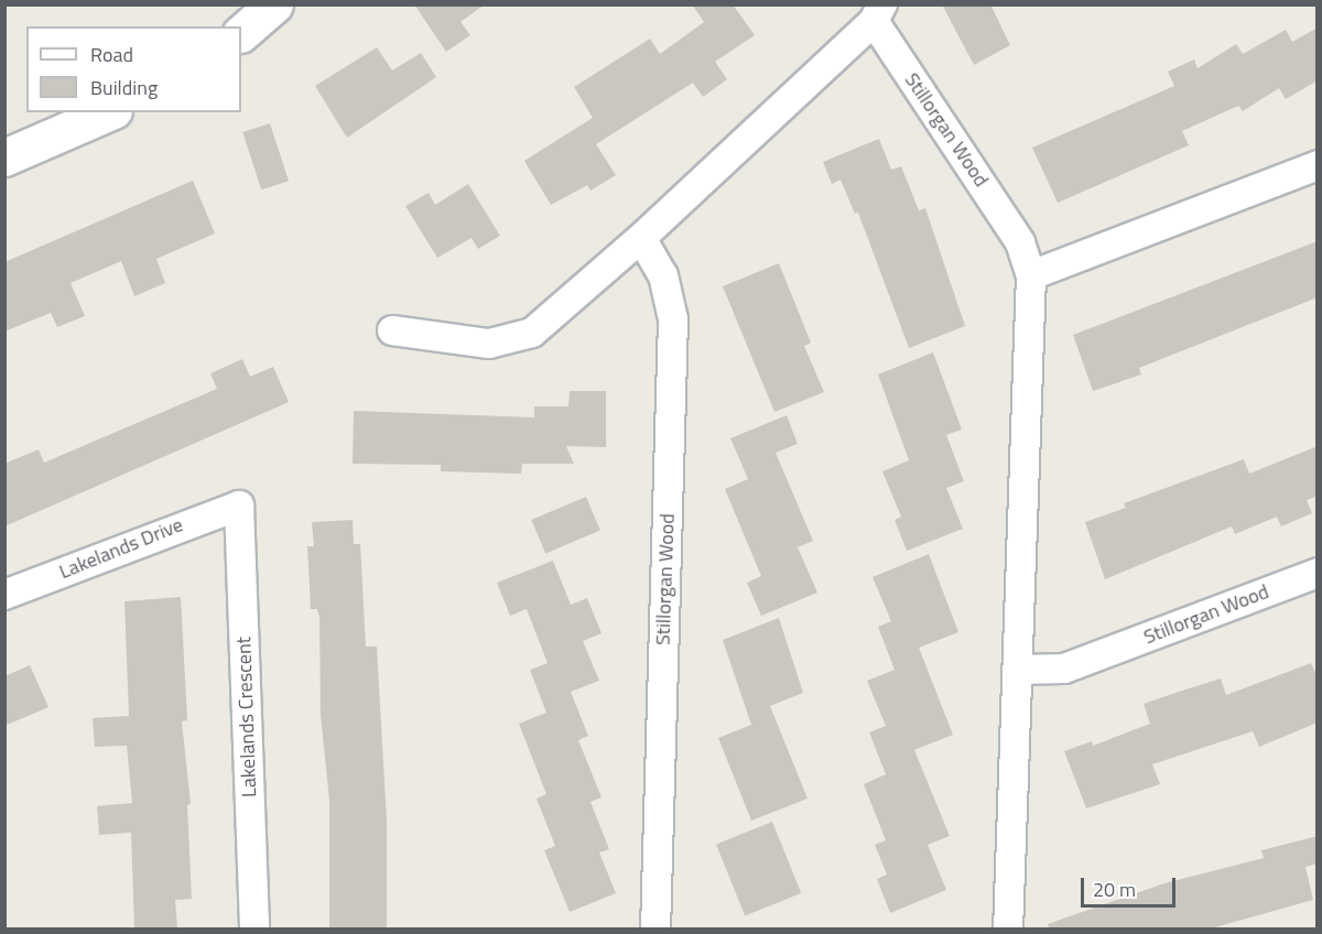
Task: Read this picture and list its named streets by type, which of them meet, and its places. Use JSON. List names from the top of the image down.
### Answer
{
  "streets": {
    "street": ["Stillorgan Wood", "Lakelands Drive", "Lakelands Crescent"]
  },
  "crossings": [
    ["Lakelands Drive", "Lakelands Crescent"]
  ],
  "legend": ["Road", "Building"],
  "scale_bar": "20 m"
}
